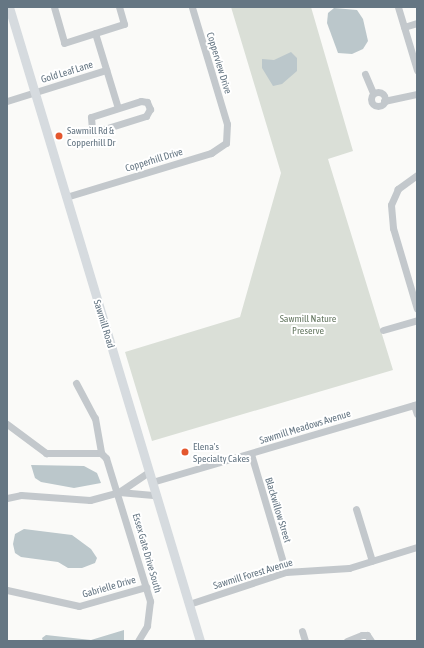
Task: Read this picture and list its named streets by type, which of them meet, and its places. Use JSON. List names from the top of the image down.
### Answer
{
  "streets": {
    "main road": ["Sawmill Road"],
    "street": [
      "Copperview Drive",
      "Gold Leaf Lane",
      "Copperhill Drive",
      "Sawmill Meadows Avenue",
      "Blackwillow Street",
      "Essex Gate Drive South",
      "Sawmill Forest Avenue",
      "Gabrielle Drive"
    ]
  },
  "crossings": [
    ["Copperview Drive", "Copperhill Drive"],
    ["Gold Leaf Lane", "Sawmill Road"],
    ["Copperhill Drive", "Sawmill Road"],
    ["Sawmill Road", "Sawmill Meadows Avenue"],
    ["Sawmill Road", "Sawmill Forest Avenue"],
    ["Sawmill Meadows Avenue", "Blackwillow Street"],
    ["Blackwillow Street", "Sawmill Forest Avenue"],
    ["Essex Gate Drive South", "Gabrielle Drive"]
  ],
  "parks": ["Sawmill Nature Preserve"],
  "places": ["Sawmill Rd & Copperhill Dr", "Elena's Specialty Cakes"]
}
